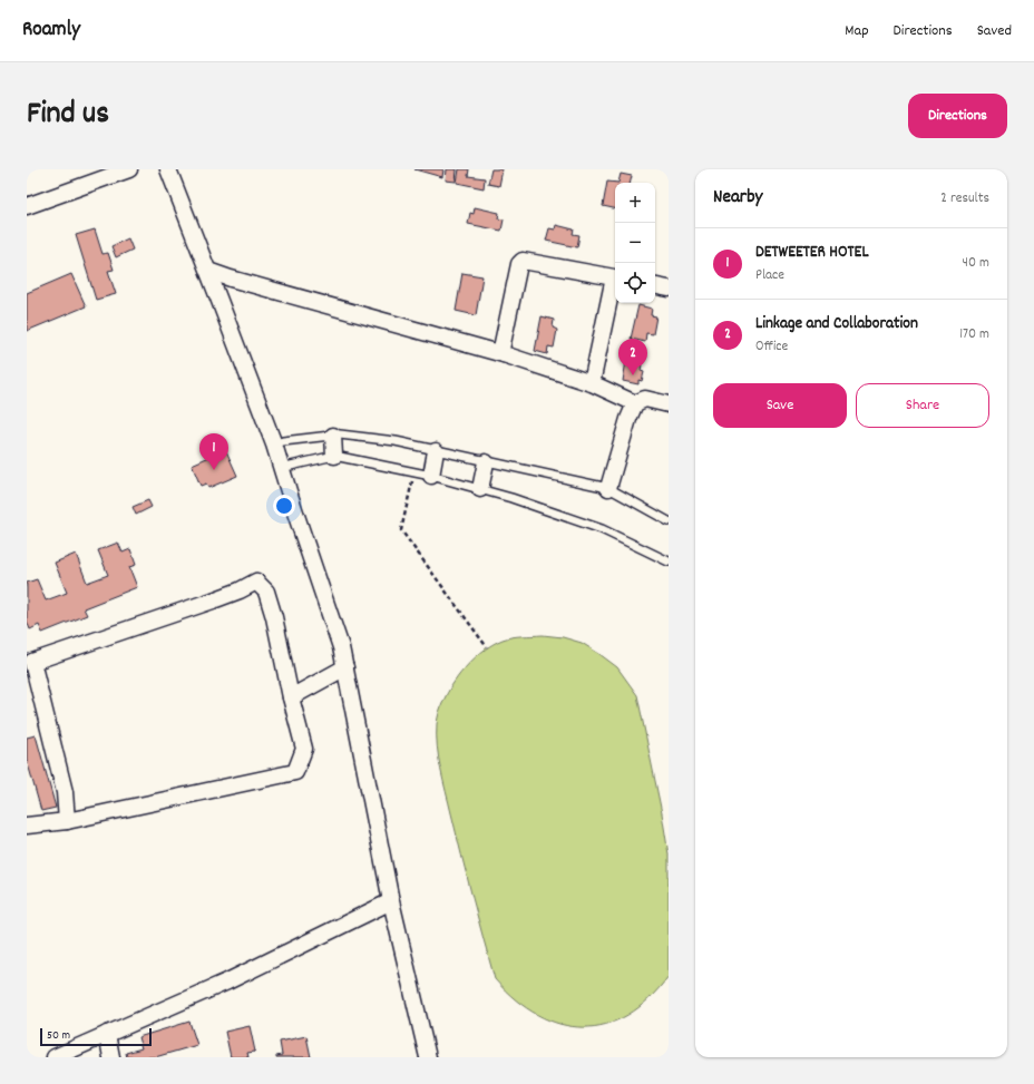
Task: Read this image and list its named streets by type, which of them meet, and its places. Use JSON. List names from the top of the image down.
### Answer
{
  "scale_bar": "50 m",
  "page": {
    "header": "Roamly",
    "nav": ["Map", "Directions", "Saved"],
    "title": "Find us",
    "buttons": [
      "Directions",
      ["Save", "Share"]
    ],
    "heading": ["Nearby", "2 results"],
    "map_buttons": ["+", "−"],
    "list": [
      {
        "mark": "1",
        "name": "DETWEETER HOTEL",
        "note": "Place",
        "value": "40 m"
      },
      {
        "mark": "2",
        "name": "Linkage and Collaboration",
        "note": "Office",
        "value": "170 m"
      }
    ],
    "pins": ["2", "1"],
    "scale": "50 m"
  }
}
